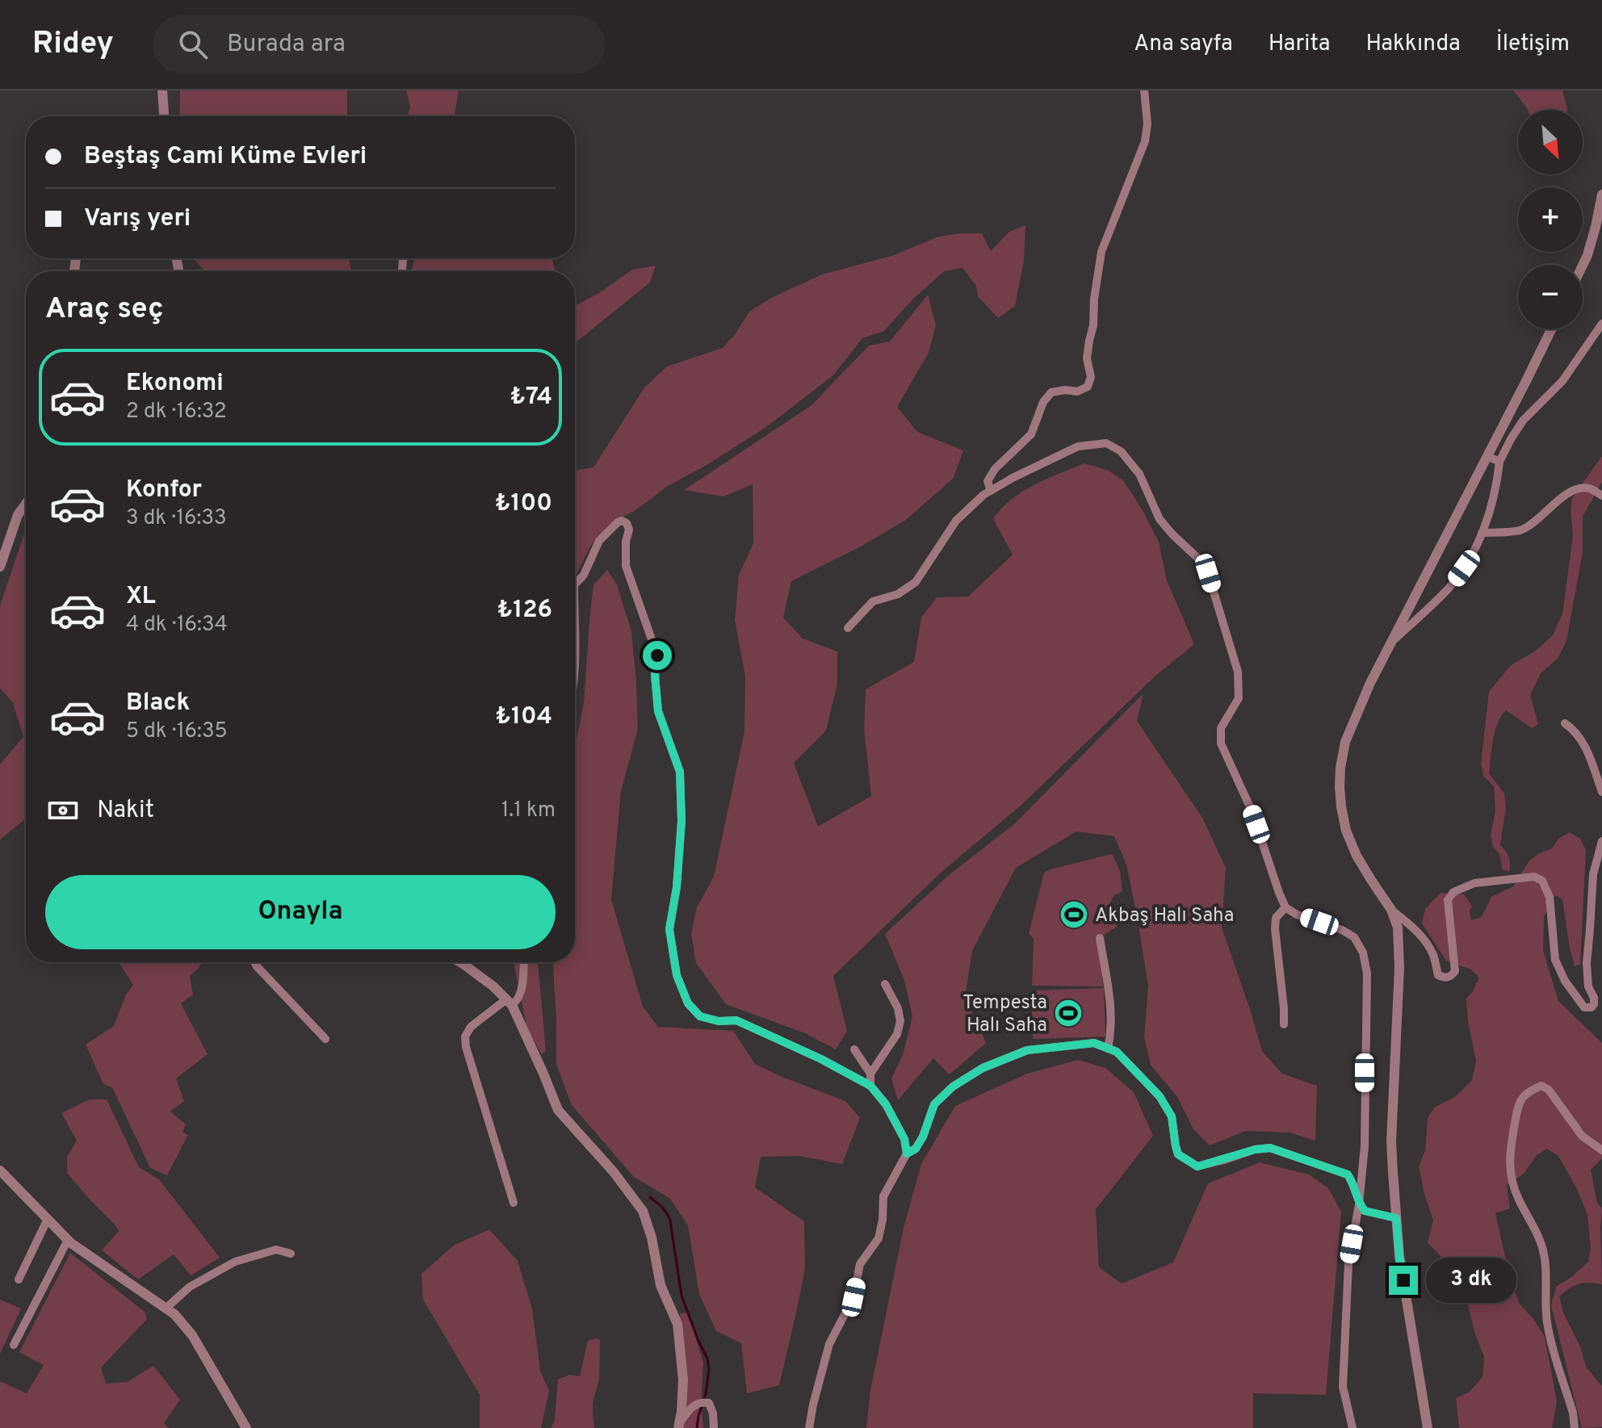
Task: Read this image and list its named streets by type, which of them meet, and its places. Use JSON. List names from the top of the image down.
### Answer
{
  "places": {
    "sports": ["Akbaş Halı Saha", "Tempesta Halı Saha"]
  },
  "north": "bottom right",
  "page": {
    "header": "Ridey",
    "search": "Burada ara",
    "nav": [
      "Ana sayfa",
      "Harita",
      "Hakkında",
      "İletişim"
    ],
    "map_buttons": ["+", "−"],
    "banner": ["Beştaş Cami Küme Evleri", "Varış yeri"],
    "heading": "Araç seç",
    "list": [
      {
        "name": "Ekonomi",
        "note": "2 dk · 16:32",
        "value": "₺74"
      },
      {
        "name": "Konfor",
        "note": "3 dk · 16:33",
        "value": "₺100"
      },
      {
        "name": "XL",
        "note": "4 dk · 16:34",
        "value": "₺126"
      },
      {
        "name": "Black",
        "note": "5 dk · 16:35",
        "value": "₺104"
      }
    ],
    "pay": ["Nakit", "1.1 km"],
    "buttons": "Onayla",
    "bubble": "3 dk"
  }
}
